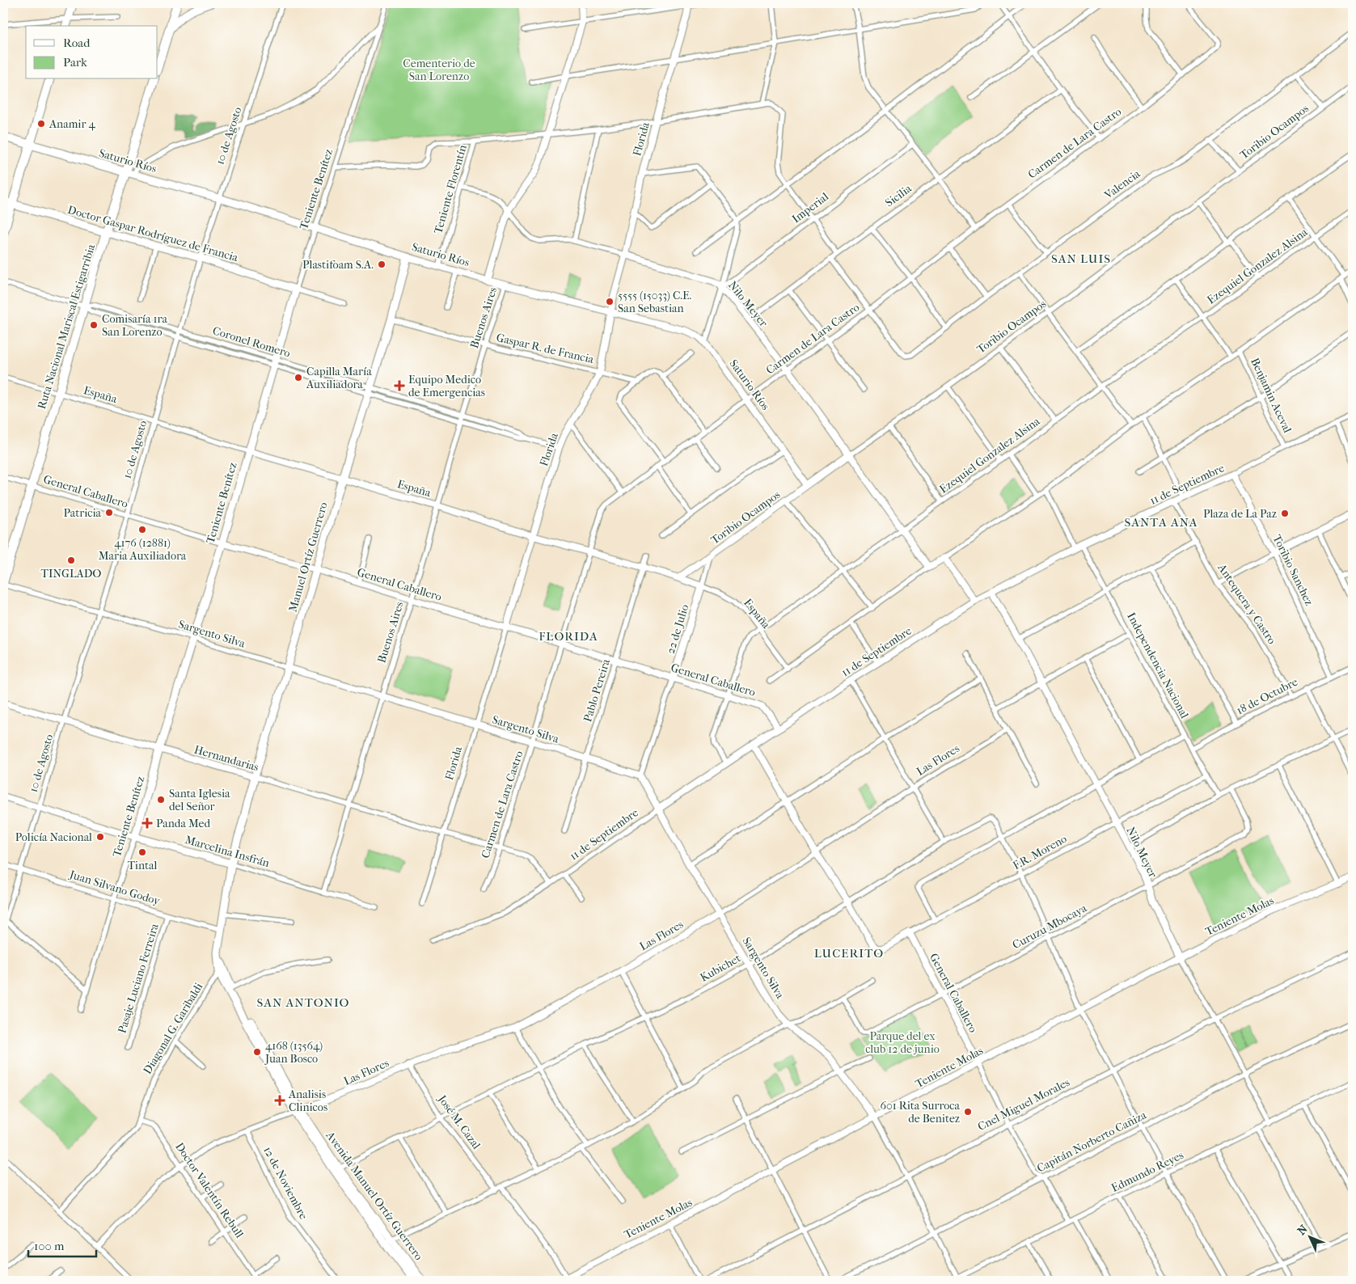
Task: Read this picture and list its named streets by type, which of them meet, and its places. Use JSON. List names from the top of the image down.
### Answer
{
  "streets": {
    "highway": ["Saturio Ríos", "Doctor Gaspar Rodríguez de Francia", "Ruta Nacional Mariscal Estigarribia"],
    "main road": [
      "Teniente Benítez",
      "Manuel Ortíz Guerrero",
      "Marcelina Insfrán",
      "Avenida Manuel Ortíz Guerrero"
    ],
    "street": [
      "Toribio Ocampos",
      "10 de Agosto",
      "Florida",
      "Carmen de Lara Castro",
      "Valencia",
      "Teniente Florentín",
      "Sicilia",
      "Imperial",
      "Ezequiel Gonzalez Alsina",
      "Nilo Meyer",
      "Buenos Aires",
      "Coronel Romero",
      "Gaspar R. de Francia",
      "España",
      "Benjamin Aceval",
      "11 de Septiembre",
      "General Caballero",
      "Toribio Sanchez",
      "Antequera y Castro",
      "22 de Julio",
      "Sargento Silva",
      "Independencia Nacional",
      "Pablo Pereira",
      "18 de Octubre",
      "Hernandarias",
      "Las Flores",
      "F.R. Moreno",
      "Juan Silvano Godoy",
      "Teniente Molas",
      "Curuzu Mbocaya",
      "Kubichet",
      "Pasaje Luciano Ferreira",
      "Diagonal G. Garibaldi",
      "Cnel Miguel Morales",
      "José M. Cazal",
      "Capitán Norberto Cañiza",
      "Edmundo Reyes",
      "12 de Noviembre",
      "Doctor Valentín Rebull"
    ]
  },
  "crossings": [
    ["Toribio Ocampos", "Saturio Ríos"],
    ["Toribio Ocampos", "Nilo Meyer"],
    ["Toribio Ocampos", "España"],
    ["Toribio Ocampos", "22 de Julio"],
    ["10 de Agosto", "Saturio Ríos"],
    ["10 de Agosto", "Doctor Gaspar Rodríguez de Francia"],
    ["10 de Agosto", "Coronel Romero"],
    ["10 de Agosto", "España"],
    ["10 de Agosto", "General Caballero"],
    ["10 de Agosto", "Sargento Silva"],
    ["10 de Agosto", "Hernandarias"],
    ["10 de Agosto", "Marcelina Insfrán"],
    ["10 de Agosto", "Juan Silvano Godoy"],
    ["Florida", "Saturio Ríos"],
    ["Florida", "Nilo Meyer"],
    ["Florida", "Coronel Romero"],
    ["Florida", "Gaspar R. de Francia"],
    ["Florida", "España"],
    ["Florida", "General Caballero"],
    ["Florida", "Sargento Silva"],
    ["Florida", "Hernandarias"],
    ["Carmen de Lara Castro", "Saturio Ríos"],
    ["Carmen de Lara Castro", "Valencia"],
    ["Carmen de Lara Castro", "Nilo Meyer"],
    ["Carmen de Lara Castro", "España"],
    ["Carmen de Lara Castro", "General Caballero"],
    ["Carmen de Lara Castro", "Sargento Silva"],
    ["Carmen de Lara Castro", "Hernandarias"],
    ["Saturio Ríos", "Teniente Benítez"],
    ["Saturio Ríos", "Teniente Florentín"],
    ["Saturio Ríos", "Buenos Aires"],
    ["Saturio Ríos", "Ruta Nacional Mariscal Estigarribia"],
    ["Saturio Ríos", "Manuel Ortíz Guerrero"],
    ["Teniente Benítez", "Doctor Gaspar Rodríguez de Francia"],
    ["Teniente Benítez", "Coronel Romero"],
    ["Teniente Benítez", "España"],
    ["Teniente Benítez", "General Caballero"],
    ["Teniente Benítez", "Sargento Silva"],
    ["Teniente Benítez", "Hernandarias"],
    ["Teniente Benítez", "Marcelina Insfrán"],
    ["Teniente Benítez", "Juan Silvano Godoy"],
    ["Teniente Florentín", "Nilo Meyer"],
    ["Sicilia", "Nilo Meyer"],
    ["Imperial", "Nilo Meyer"],
    ["Doctor Gaspar Rodríguez de Francia", "Ruta Nacional Mariscal Estigarribia"],
    ["Ezequiel Gonzalez Alsina", "Nilo Meyer"],
    ["Ezequiel Gonzalez Alsina", "España"],
    ["Ezequiel Gonzalez Alsina", "11 de Septiembre"],
    ["Ezequiel Gonzalez Alsina", "General Caballero"],
    ["Nilo Meyer", "Buenos Aires"],
    ["Nilo Meyer", "11 de Septiembre"],
    ["Nilo Meyer", "F.R. Moreno"],
    ["Nilo Meyer", "Teniente Molas"],
    ["Nilo Meyer", "Curuzu Mbocaya"],
    ["Nilo Meyer", "Cnel Miguel Morales"],
    ["Nilo Meyer", "Capitán Norberto Cañiza"],
    ["Nilo Meyer", "Edmundo Reyes"],
    ["Buenos Aires", "Coronel Romero"],
    ["Buenos Aires", "Gaspar R. de Francia"],
    ["Buenos Aires", "España"],
    ["Buenos Aires", "General Caballero"],
    ["Buenos Aires", "Sargento Silva"],
    ["Buenos Aires", "Hernandarias"],
    ["Buenos Aires", "Marcelina Insfrán"],
    ["Ruta Nacional Mariscal Estigarribia", "Coronel Romero"],
    ["Ruta Nacional Mariscal Estigarribia", "España"],
    ["Ruta Nacional Mariscal Estigarribia", "General Caballero"],
    ["Ruta Nacional Mariscal Estigarribia", "Sargento Silva"],
    ["Coronel Romero", "Manuel Ortíz Guerrero"],
    ["Gaspar R. de Francia", "Manuel Ortíz Guerrero"],
    ["España", "Manuel Ortíz Guerrero"],
    ["España", "22 de Julio"],
    ["España", "Pablo Pereira"],
    ["Benjamin Aceval", "11 de Septiembre"],
    ["11 de Septiembre", "General Caballero"],
    ["11 de Septiembre", "Toribio Sanchez"],
    ["11 de Septiembre", "Antequera y Castro"],
    ["11 de Septiembre", "Sargento Silva"],
    ["11 de Septiembre", "Independencia Nacional"],
    ["11 de Septiembre", "Hernandarias"],
    ["General Caballero", "Manuel Ortíz Guerrero"],
    ["General Caballero", "22 de Julio"],
    ["General Caballero", "Pablo Pereira"],
    ["General Caballero", "F.R. Moreno"],
    ["General Caballero", "Teniente Molas"],
    ["General Caballero", "Curuzu Mbocaya"],
    ["Manuel Ortíz Guerrero", "Sargento Silva"],
    ["Manuel Ortíz Guerrero", "Hernandarias"],
    ["Manuel Ortíz Guerrero", "Marcelina Insfrán"],
    ["Manuel Ortíz Guerrero", "Avenida Manuel Ortíz Guerrero"],
    ["Toribio Sanchez", "18 de Octubre"],
    ["Antequera y Castro", "18 de Octubre"],
    ["22 de Julio", "Sargento Silva"],
    ["Sargento Silva", "Pablo Pereira"],
    ["Sargento Silva", "Las Flores"],
    ["Sargento Silva", "Teniente Molas"],
    ["Sargento Silva", "Kubichet"],
    ["Independencia Nacional", "18 de Octubre"],
    ["Independencia Nacional", "F.R. Moreno"],
    ["Las Flores", "José M. Cazal"],
    ["Las Flores", "Avenida Manuel Ortíz Guerrero"],
    ["Marcelina Insfrán", "Avenida Manuel Ortíz Guerrero"],
    ["F.R. Moreno", "Kubichet"],
    ["Juan Silvano Godoy", "Pasaje Luciano Ferreira"],
    ["Juan Silvano Godoy", "Avenida Manuel Ortíz Guerrero"],
    ["Kubichet", "José M. Cazal"],
    ["Kubichet", "Avenida Manuel Ortíz Guerrero"],
    ["Diagonal G. Garibaldi", "Doctor Valentín Rebull"],
    ["Diagonal G. Garibaldi", "Avenida Manuel Ortíz Guerrero"]
  ],
  "districts": [
    "SAN LUIS",
    "SANTA ANA",
    "FLORIDA",
    "LUCERITO",
    "SAN ANTONIO"
  ],
  "parks": ["Cementerio de San Lorenzo", "Parque del ex club 12 de junio"],
  "places": {
    "other": [
      "Anamir 4",
      "Plastifoam S.A.",
      "5555 (15033) C.E. San Sebastian",
      "Comisaría 1ra San Lorenzo",
      "Capilla María Auxiliadora",
      "Patricia",
      "Plaza de La Paz",
      "4176 (12881) Maria Auxiliadora",
      "TINGLADO",
      "Santa Iglesia del Señor",
      "Policía Nacional",
      "Tintal",
      "4168 (13564) Juan Bosco",
      "601 Rita Surroca de Benitez"
    ],
    "health": ["Equipo Medico de Emergencias", "Panda Med", "Analisis Clinicos"]
  },
  "legend": ["Road", "Park"],
  "scale_bar": "100 m",
  "north": "top left"
}
